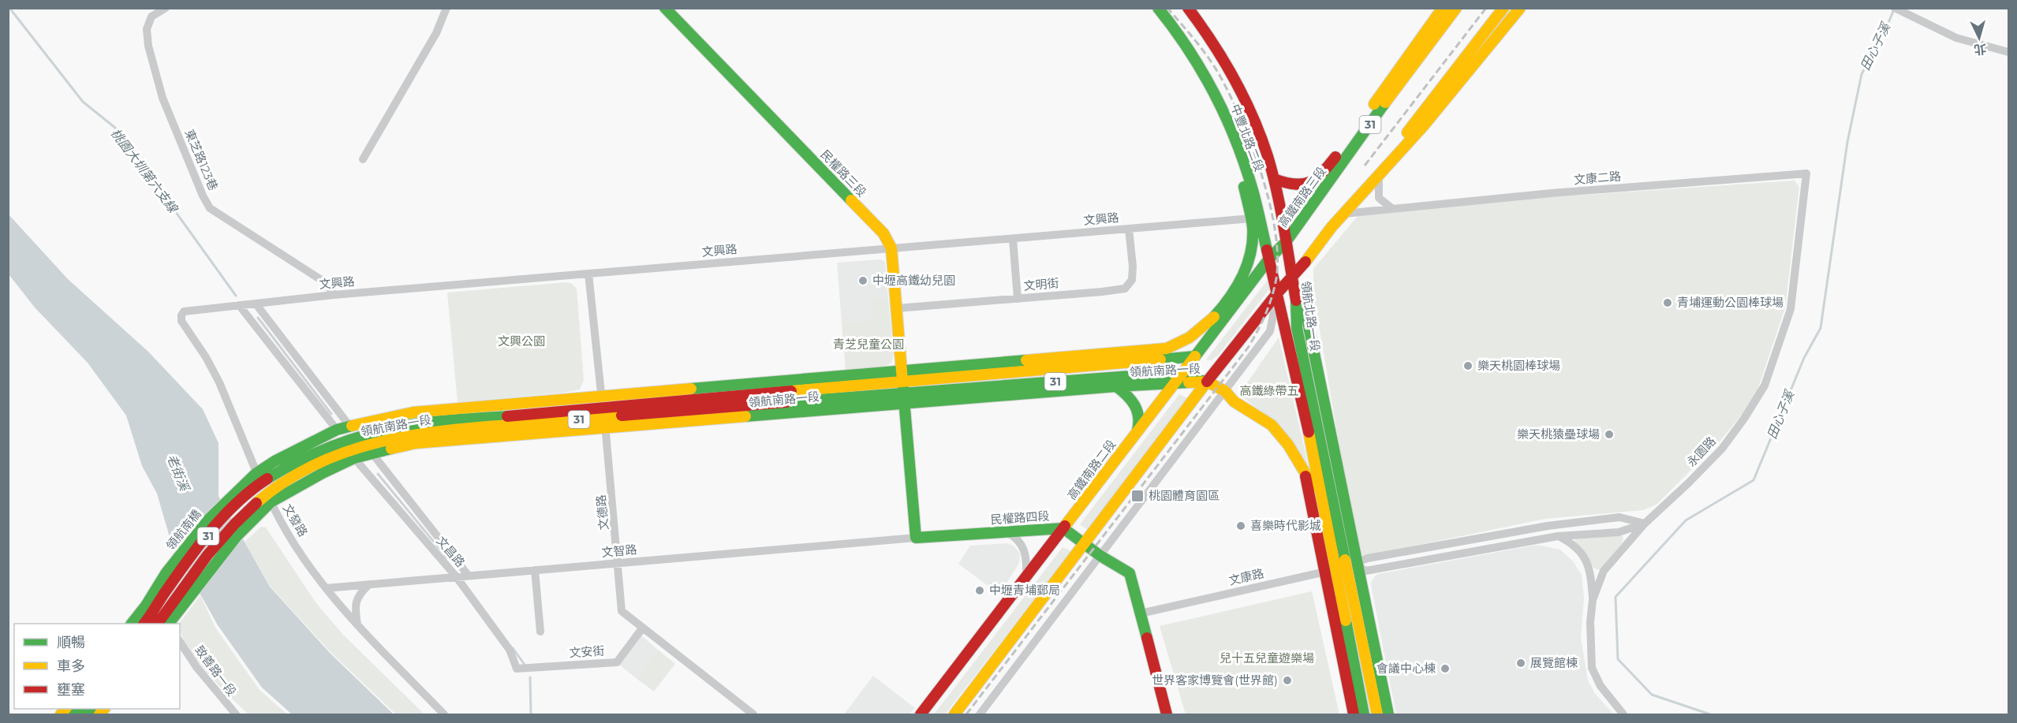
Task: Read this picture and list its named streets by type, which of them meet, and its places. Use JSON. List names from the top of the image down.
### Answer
{
  "streets": {
    "street": [
      "31",
      "中豐北路二段",
      "東芝路123巷",
      "民權路三段",
      "文康二路",
      "高鐵南路三段",
      "文興路",
      "文明街",
      "領航北路一段",
      "領航南路一段",
      "永園路",
      "高鐵南路二段",
      "文德路",
      "民權路四段",
      "文發路",
      "領航南橋",
      "文智路",
      "文昌路",
      "文康路",
      "文安街",
      "致善路一段"
    ]
  },
  "crossings": [
    ["31", "領航南路一段"],
    ["31", "高鐵南路二段"],
    ["31", "領航南橋"],
    ["中豐北路二段", "高鐵南路三段"],
    ["中豐北路二段", "領航北路一段"],
    ["中豐北路二段", "高鐵南路二段"],
    ["東芝路123巷", "文興路"],
    ["民權路三段", "文興路"],
    ["民權路三段", "文明街"],
    ["民權路三段", "領航南路一段"],
    ["文康二路", "永園路"],
    ["高鐵南路三段", "高鐵南路二段"],
    ["文興路", "文明街"],
    ["文興路", "文德路"],
    ["文興路", "文發路"],
    ["領航北路一段", "領航南路一段"],
    ["領航北路一段", "文康路"],
    ["領航南路一段", "高鐵南路二段"],
    ["領航南路一段", "文德路"],
    ["領航南路一段", "文發路"],
    ["領航南路一段", "領航南橋"],
    ["領航南路一段", "文昌路"],
    ["永園路", "文康路"],
    ["高鐵南路二段", "民權路四段"],
    ["文德路", "文智路"],
    ["文德路", "文安街"],
    ["民權路四段", "文智路"],
    ["民權路四段", "文康路"],
    ["文發路", "文智路"],
    ["文智路", "文昌路"],
    ["文昌路", "文安街"]
  ],
  "water": ["田心子溪", "桃園大圳第六支線", "老街溪"],
  "parks": [
    "文興公園",
    "青芝兒童公園",
    "高鐵綠帶五",
    "兒十五兒童遊樂場"
  ],
  "places": {
    "other": [
      "中壢高鐵幼兒園",
      "青埔運動公園棒球場",
      "樂天桃園棒球場",
      "樂天桃猿壘球場",
      "喜樂時代影城",
      "中壢青埔郵局",
      "展覽館棟",
      "會議中心棟",
      "世界客家博覽會(世界館)"
    ],
    "transit": ["桃園體育園區"]
  },
  "legend": ["順暢", "車多", "壅塞"],
  "north": "bottom"
}
